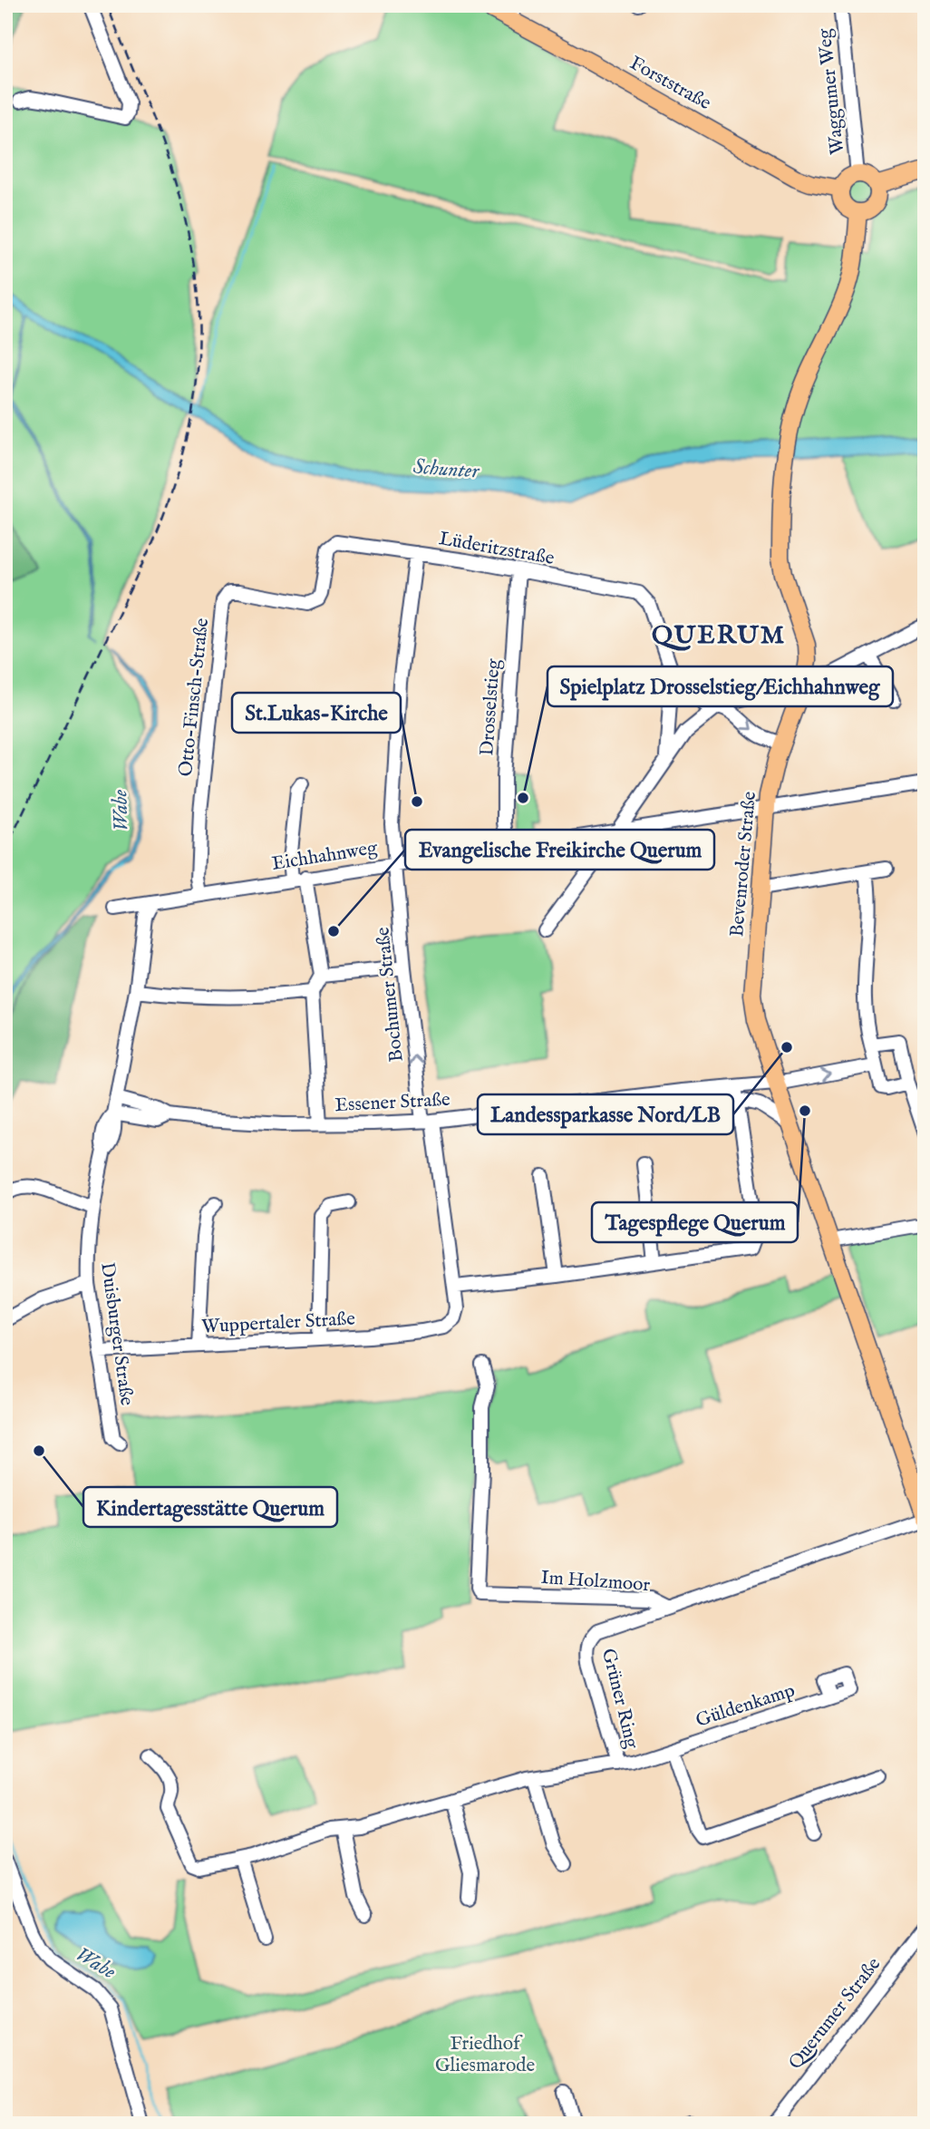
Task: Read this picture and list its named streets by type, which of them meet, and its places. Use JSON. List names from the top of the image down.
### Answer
{
  "streets": {
    "main road": ["Forststraße", "Bevenroder Straße"],
    "street": [
      "Waggumer Weg",
      "Lüderitzstraße",
      "Otto-Finsch-Straße",
      "Drosselstieg",
      "Eichhahnweg",
      "Bochumer Straße",
      "Essener Straße",
      "Wuppertaler Straße",
      "Duisburger Straße",
      "Im Holzmoor",
      "Grüner Ring",
      "Güldenkamp",
      "Querumer Straße"
    ]
  },
  "crossings": [
    ["Forststraße", "Waggumer Weg"],
    ["Forststraße", "Bevenroder Straße"],
    ["Waggumer Weg", "Bevenroder Straße"],
    ["Lüderitzstraße", "Otto-Finsch-Straße"],
    ["Lüderitzstraße", "Drosselstieg"],
    ["Lüderitzstraße", "Bochumer Straße"],
    ["Otto-Finsch-Straße", "Eichhahnweg"],
    ["Drosselstieg", "Eichhahnweg"],
    ["Eichhahnweg", "Bevenroder Straße"],
    ["Eichhahnweg", "Bochumer Straße"],
    ["Eichhahnweg", "Duisburger Straße"],
    ["Bevenroder Straße", "Essener Straße"],
    ["Bevenroder Straße", "Im Holzmoor"],
    ["Bochumer Straße", "Essener Straße"],
    ["Bochumer Straße", "Wuppertaler Straße"],
    ["Essener Straße", "Duisburger Straße"],
    ["Wuppertaler Straße", "Duisburger Straße"],
    ["Im Holzmoor", "Grüner Ring"],
    ["Grüner Ring", "Güldenkamp"]
  ],
  "districts": ["QUERUM"],
  "water": ["Schunter", "Wabe"],
  "parks": ["Friedhof Gliesmarode"],
  "places": [
    "Spielplatz Drosselstieg/Eichhahnweg",
    "St.Lukas-Kirche",
    "Evangelische Freikirche Querum",
    "Landessparkasse Nord/LB",
    "Tagespflege Querum",
    "Kindertagesstätte Querum"
  ]
}
